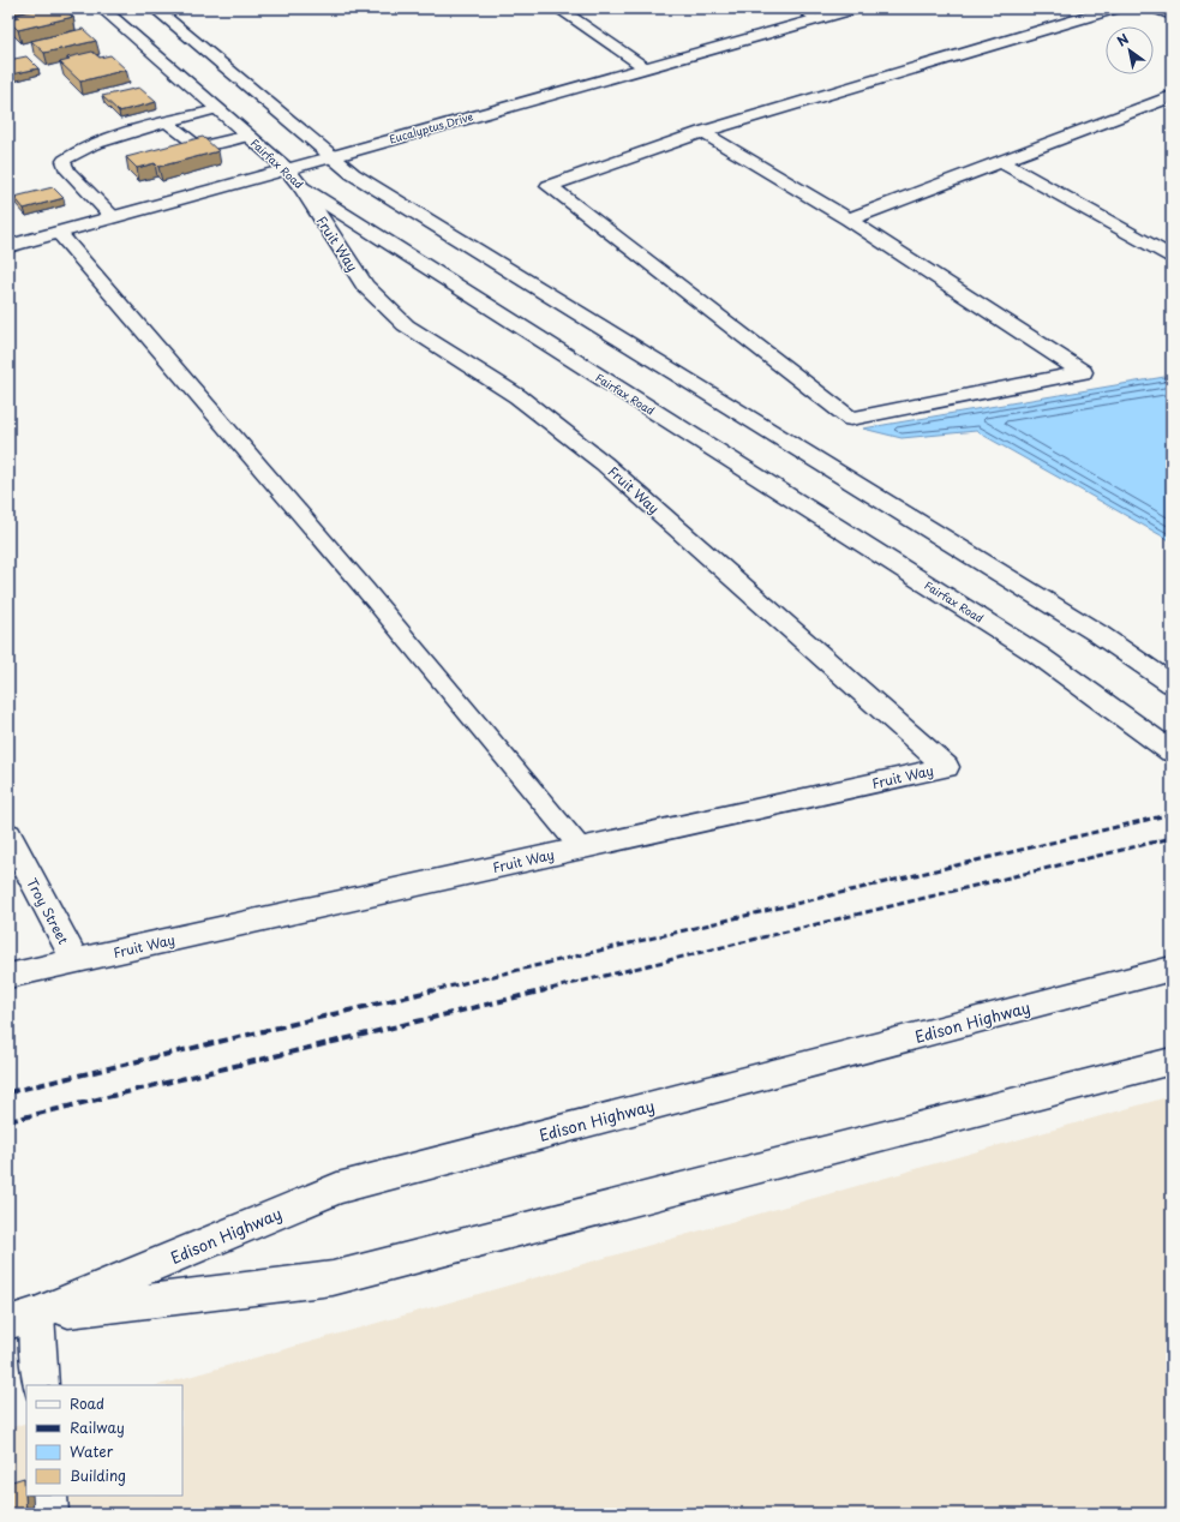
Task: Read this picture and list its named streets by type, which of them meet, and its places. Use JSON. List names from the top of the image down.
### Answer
{
  "streets": {
    "street": [
      "Eucalyptus Drive",
      "Fairfax Road",
      "Fruit Way",
      "Troy Street",
      "Edison Highway"
    ]
  },
  "crossings": [
    ["Eucalyptus Drive", "Fairfax Road"],
    ["Fairfax Road", "Fruit Way"],
    ["Fruit Way", "Troy Street"]
  ],
  "legend": [
    "Road",
    "Railway",
    "Water",
    "Building"
  ],
  "north": "top left"
}
